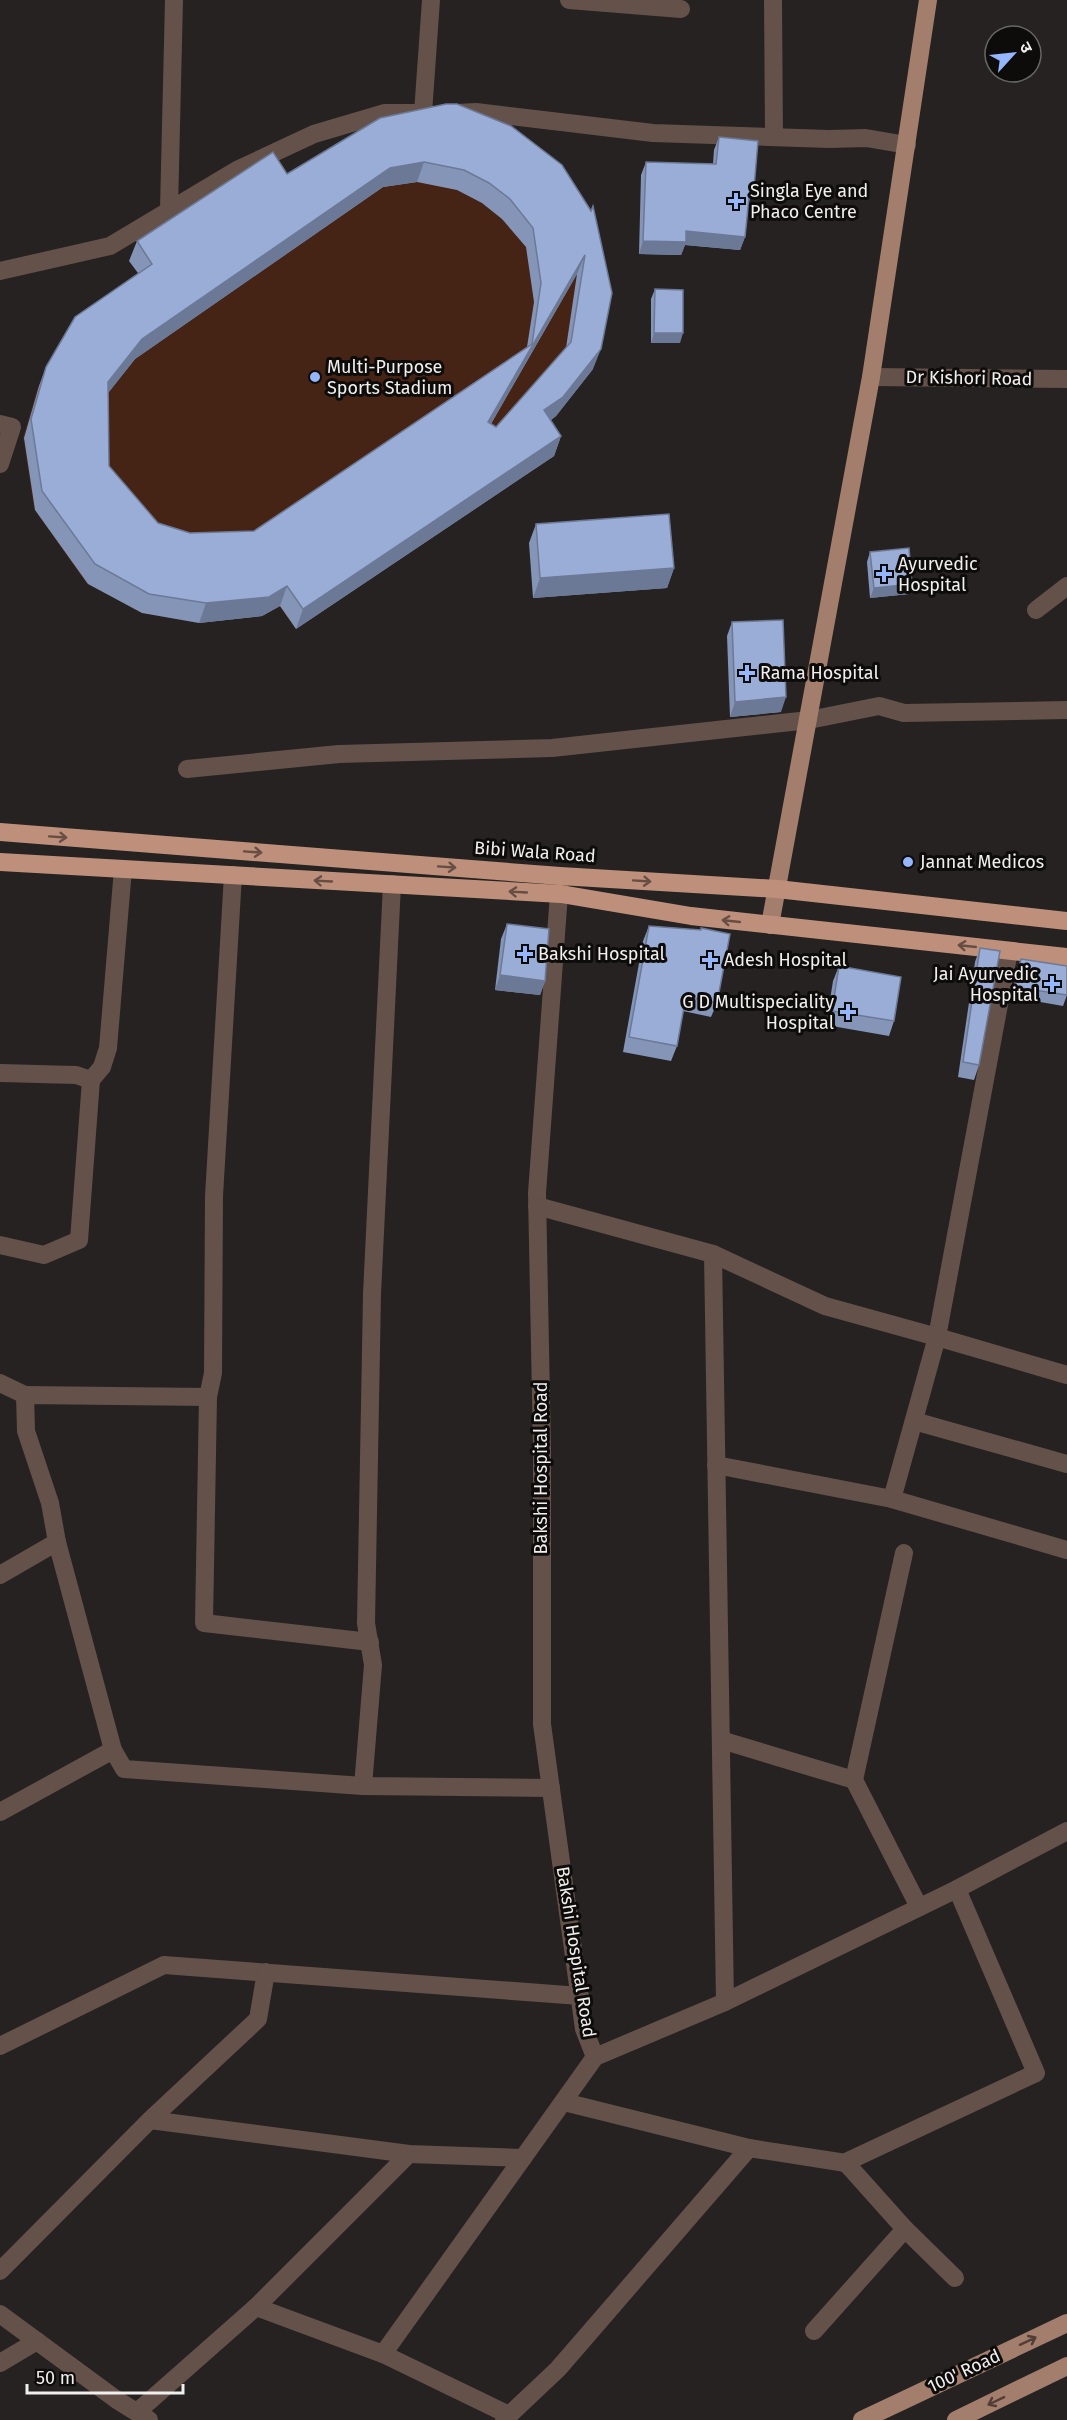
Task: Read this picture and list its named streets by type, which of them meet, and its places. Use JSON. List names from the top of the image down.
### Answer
{
  "streets": {
    "highway": ["Bibi Wala Road"],
    "main road": ["100' Road"],
    "street": ["Dr Kishori Road", "Bakshi Hospital Road"]
  },
  "crossings": [
    ["Bibi Wala Road", "Bakshi Hospital Road"]
  ],
  "places": {
    "health": [
      "Singla Eye and Phaco Centre",
      "Ayurvedic Hospital",
      "Rama Hospital",
      "Bakshi Hospital",
      "Adesh Hospital",
      "Jai Ayurvedic Hospital",
      "G D Multispeciality Hospital"
    ],
    "other": ["Multi-Purpose Sports Stadium", "Jannat Medicos"]
  },
  "scale_bar": "50 m",
  "north": "top right"
}
